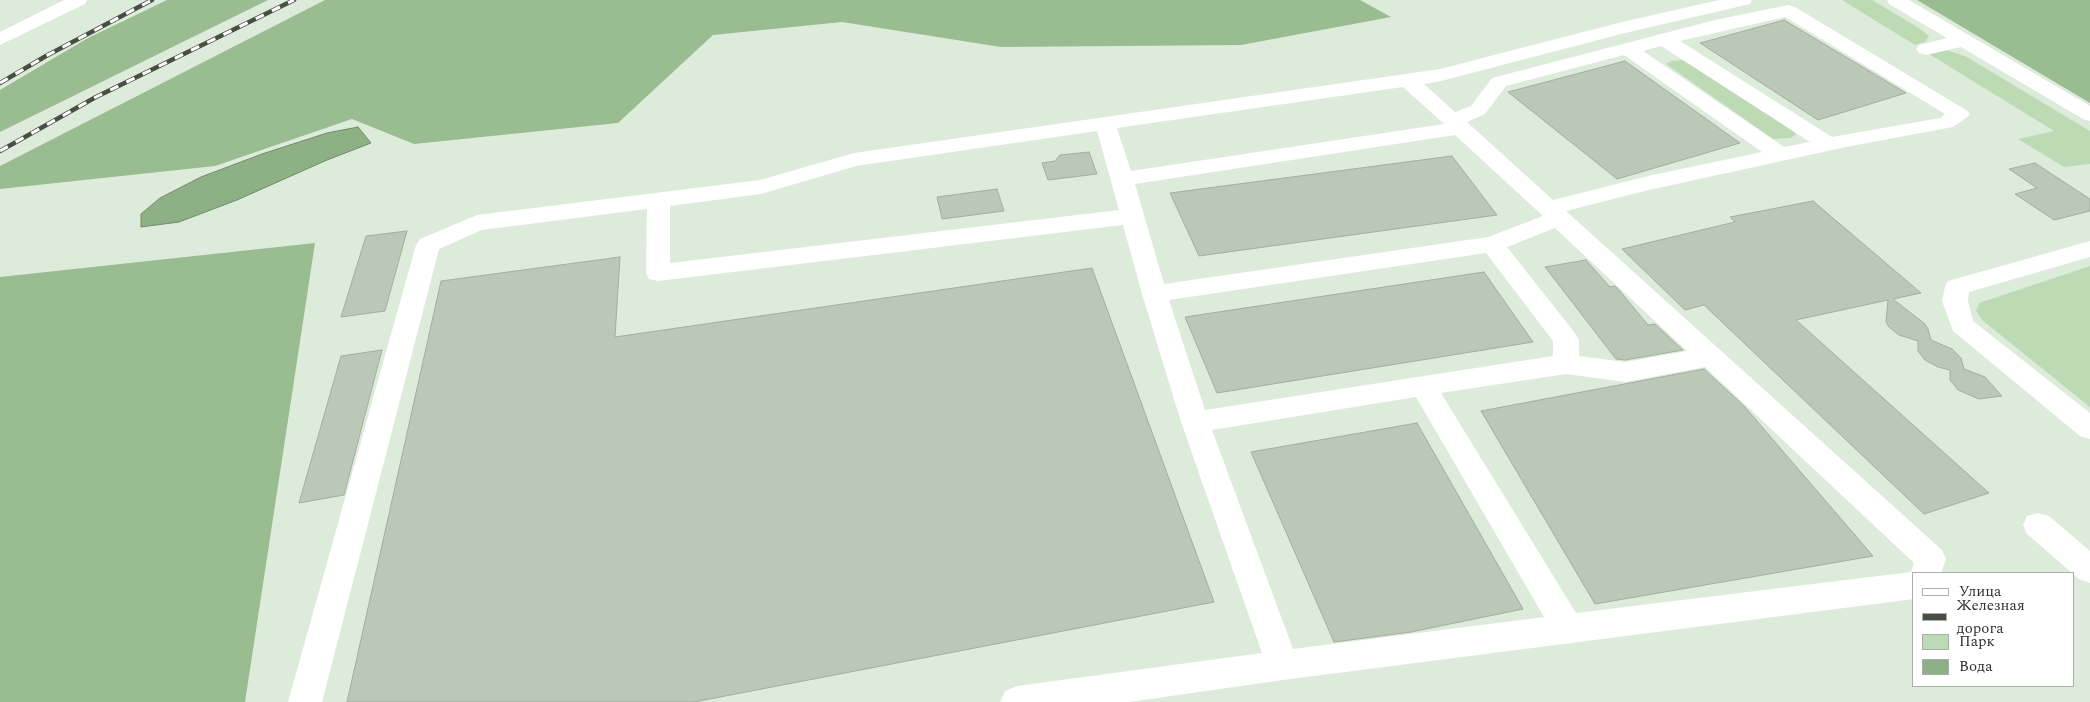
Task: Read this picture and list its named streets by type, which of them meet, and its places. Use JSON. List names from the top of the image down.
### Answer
{
  "legend": [
    "Улица",
    "Железная дорога",
    "Парк",
    "Вода"
  ]
}
